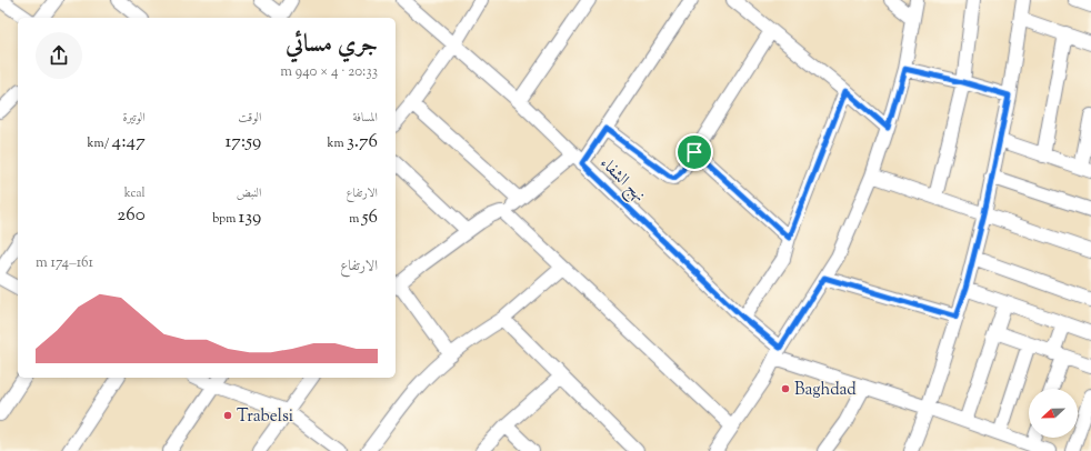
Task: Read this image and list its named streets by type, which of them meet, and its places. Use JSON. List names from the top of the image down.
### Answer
{
  "streets": {
    "street": ["نهج الشفاء"]
  },
  "places": ["Baghdad", "Trabelsi"],
  "north": "left",
  "page": {
    "heading": ["جري مسائي", "20:33 · 4 × 940 m"],
    "stats": [
      ["المسافة", "3.76 km"],
      ["الوقت", "17:59"],
      ["الوتيرة", "4:47 /km"],
      ["الارتفاع", "56 m"],
      ["النبض", "139 bpm"],
      ["kcal", "260"]
    ],
    "chart": ["الارتفاع", "161–174 m"]
  }
}
